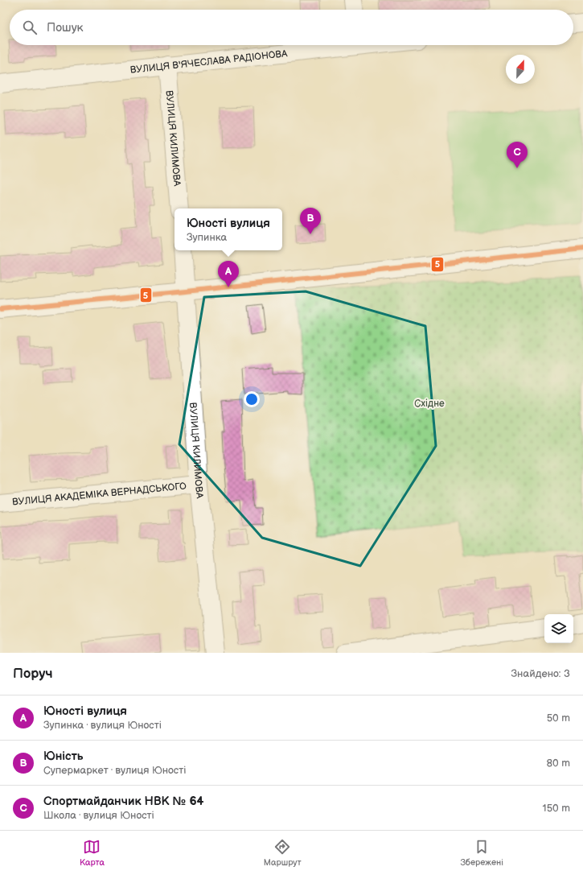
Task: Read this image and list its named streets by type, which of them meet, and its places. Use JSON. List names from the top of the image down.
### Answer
{
  "streets": {
    "street": ["ВУЛИЦЯ В'ЯЧЕСЛАВА РАДІОНОВА", "ВУЛИЦЯ КИЛИМОВА", "ВУЛИЦЯ АКАДЕМІКА ВЕРНАДСЬКОГО"]
  },
  "crossings": [
    ["ВУЛИЦЯ В'ЯЧЕСЛАВА РАДІОНОВА", "ВУЛИЦЯ КИЛИМОВА"],
    ["ВУЛИЦЯ КИЛИМОВА", "ВУЛИЦЯ АКАДЕМІКА ВЕРНАДСЬКОГО"]
  ],
  "parks": ["Східне"],
  "lines": ["transit line 5"],
  "north": "top",
  "page": {
    "search": "Пошук",
    "pins": ["C", "B", "A"],
    "popup": ["Юності вулиця", "Зупинка"],
    "heading": ["Поруч", "Знайдено: 3"],
    "list": [
      {
        "mark": "A",
        "name": "Юності вулиця",
        "note": "Зупинка · вулиця Юності",
        "value": "50 m"
      },
      {
        "mark": "B",
        "name": "Юність",
        "note": "Супермаркет · вулиця Юності",
        "value": "80 m"
      },
      {
        "mark": "C",
        "name": "Спортмайданчик НВК № 64",
        "note": "Школа · вулиця Юності",
        "value": "150 m"
      }
    ],
    "nav": ["Карта", "Маршрут", "Збережені"]
  }
}
